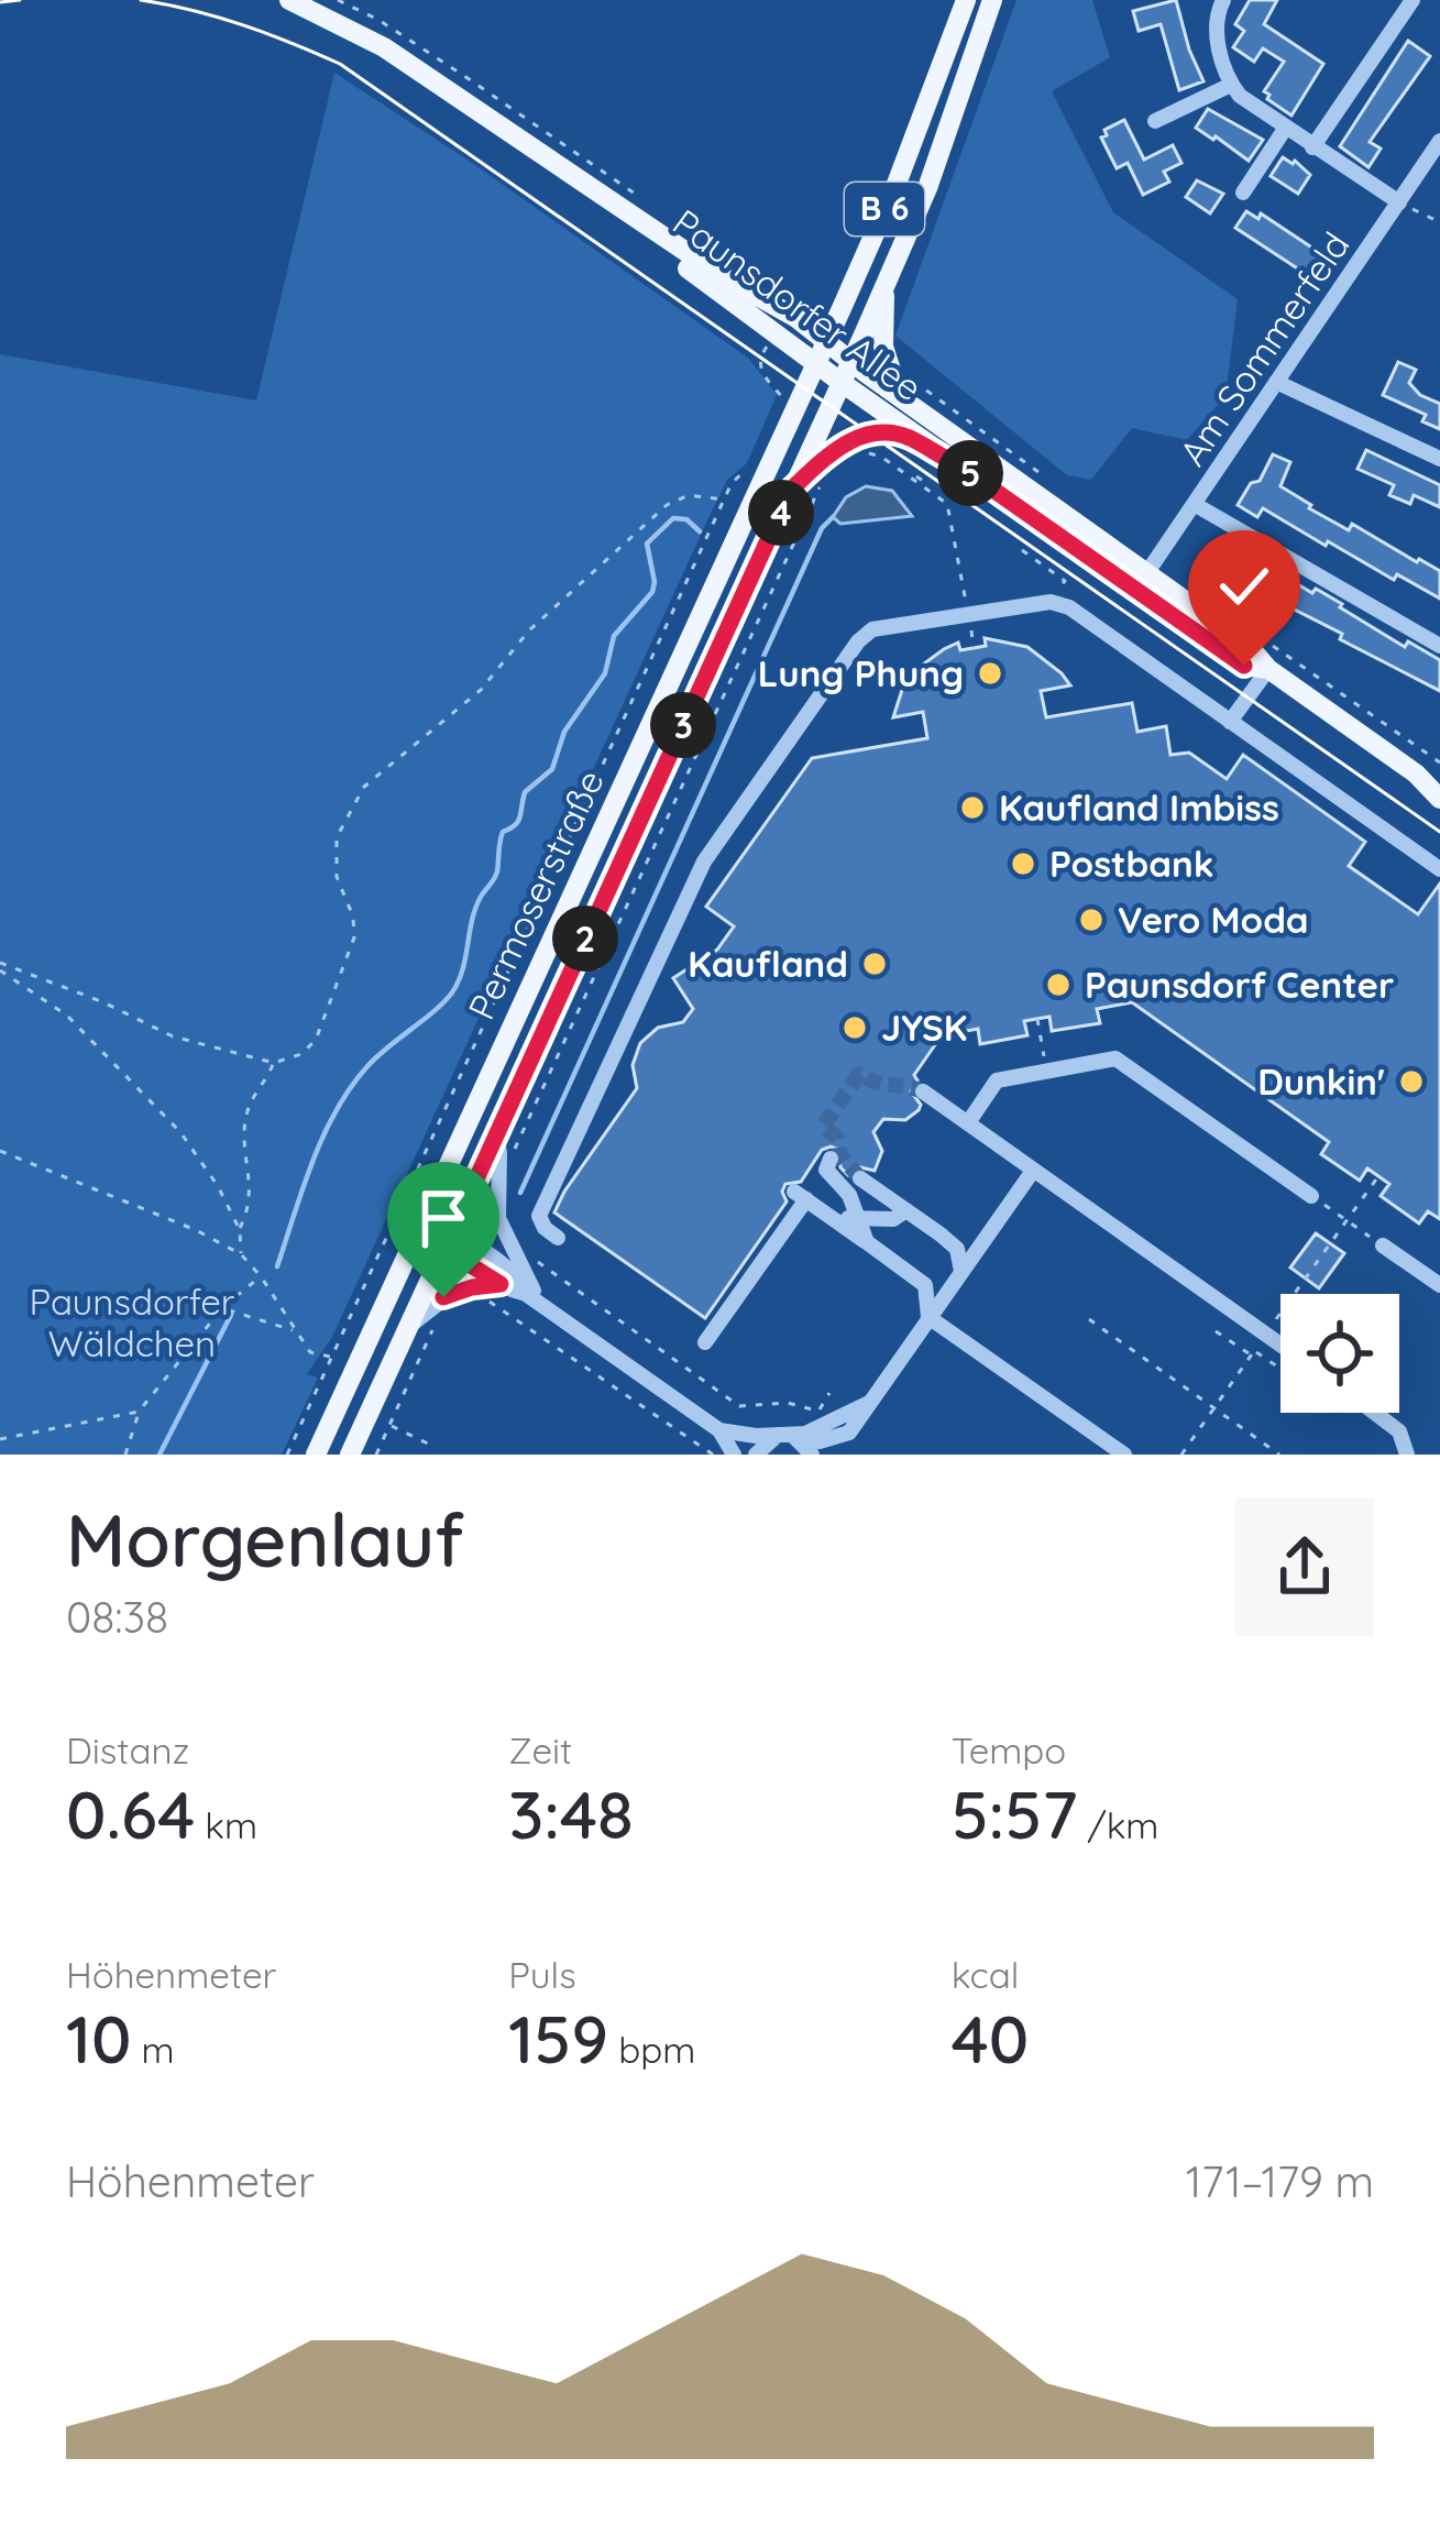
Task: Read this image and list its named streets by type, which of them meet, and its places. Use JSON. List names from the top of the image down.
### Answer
{
  "streets": {
    "main road": ["B 6", "Paunsdorfer Allee", "Permoserstraße"],
    "street": ["Am Sommerfeld"]
  },
  "crossings": [
    ["B 6", "Paunsdorfer Allee"],
    ["B 6", "Permoserstraße"],
    ["Paunsdorfer Allee", "Am Sommerfeld"],
    ["Paunsdorfer Allee", "Permoserstraße"]
  ],
  "parks": ["Paunsdorfer Wäldchen"],
  "places": [
    "Lung Phung",
    "Kaufland Imbiss",
    "Postbank",
    "Vero Moda",
    "Kaufland",
    "Paunsdorf Center",
    "JYSK",
    "Dunkin'"
  ],
  "page": {
    "pins": [
      "5",
      "4",
      "3",
      "2"
    ],
    "heading": ["Morgenlauf", "08:38"],
    "stats": [
      ["Distanz", "0.64 km"],
      ["Zeit", "3:48"],
      ["Tempo", "5:57 /km"],
      ["Höhenmeter", "10 m"],
      ["Puls", "159 bpm"],
      ["kcal", "40"]
    ],
    "chart": ["Höhenmeter", "171–179 m"]
  }
}
